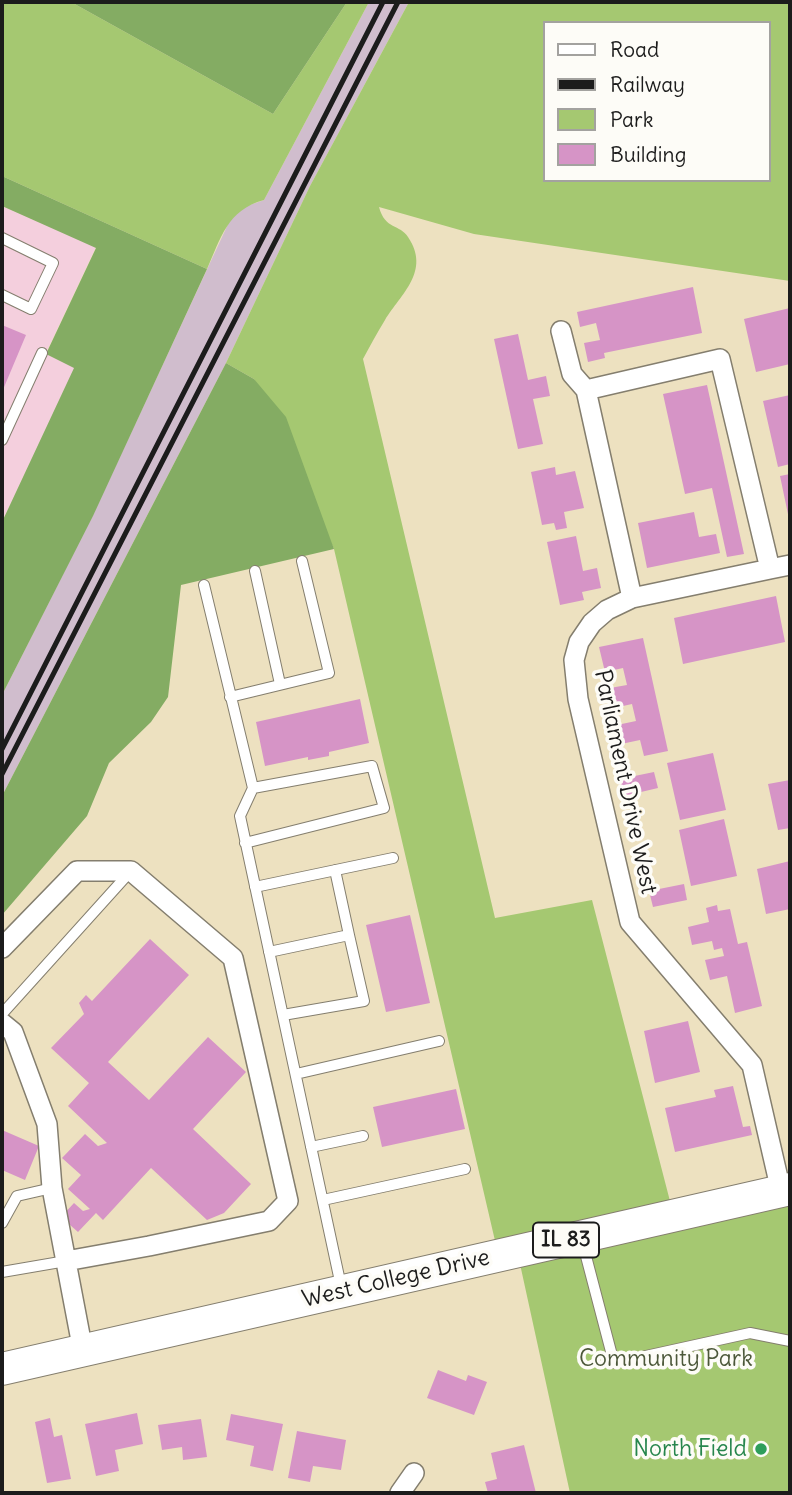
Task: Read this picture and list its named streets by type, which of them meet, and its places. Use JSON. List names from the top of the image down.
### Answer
{
  "streets": {
    "main road": ["IL 83", "West College Drive"],
    "street": ["Parliament Drive West"]
  },
  "crossings": [
    ["Parliament Drive West", "West College Drive"]
  ],
  "parks": ["Community Park"],
  "places": ["North Field"],
  "legend": [
    "Road",
    "Railway",
    "Park",
    "Building"
  ]
}
